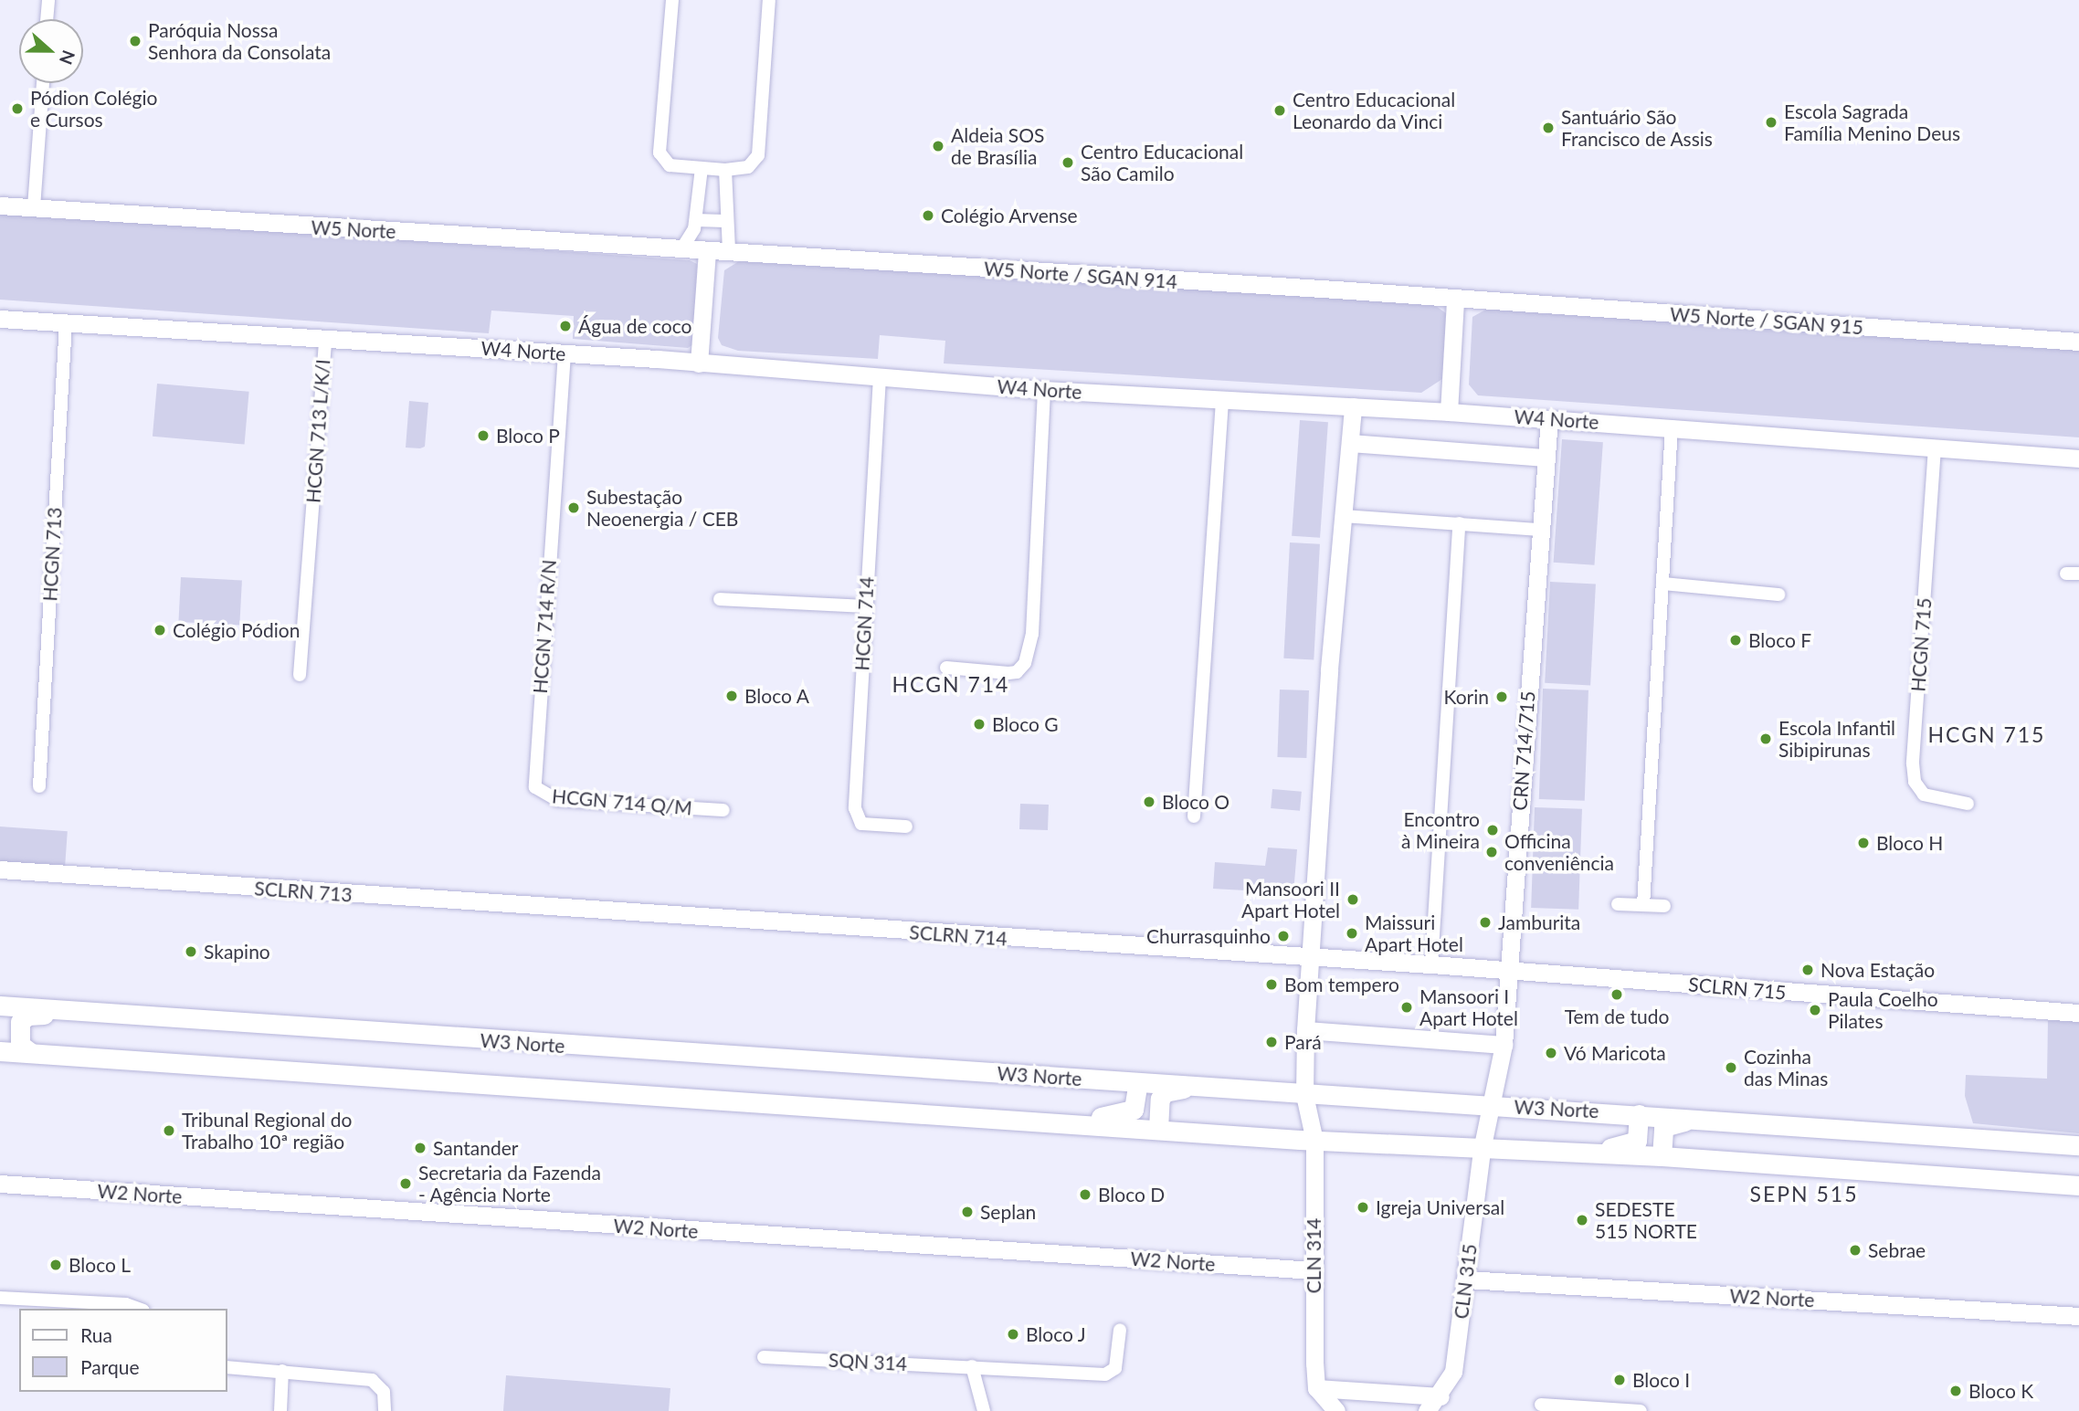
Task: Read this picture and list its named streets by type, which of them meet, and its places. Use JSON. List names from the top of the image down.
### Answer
{
  "streets": {
    "main road": ["W3 Norte"],
    "street": [
      "W5 Norte",
      "W5 Norte / SGAN 914",
      "W5 Norte / SGAN 915",
      "W4 Norte",
      "HCGN 713 L/K/I",
      "HCGN 713",
      "HCGN 714",
      "HCGN 714 R/N",
      "HCGN 715",
      "CRN 714/715",
      "HCGN 714 Q/M",
      "SCLRN 713",
      "SCLRN 714",
      "SCLRN 715",
      "W2 Norte",
      "CLN 314",
      "CLN 315",
      "SQN 314"
    ]
  },
  "crossings": [
    ["W5 Norte", "W5 Norte / SGAN 914"],
    ["W5 Norte / SGAN 914", "W5 Norte / SGAN 915"],
    ["W4 Norte", "HCGN 713 L/K/I"],
    ["W4 Norte", "HCGN 713"],
    ["W4 Norte", "HCGN 714"],
    ["W4 Norte", "HCGN 714 R/N"],
    ["W4 Norte", "HCGN 715"],
    ["W4 Norte", "CRN 714/715"],
    ["HCGN 714 R/N", "HCGN 714 Q/M"],
    ["CRN 714/715", "SCLRN 715"],
    ["CRN 714/715", "W3 Norte"],
    ["CRN 714/715", "CLN 315"],
    ["SCLRN 713", "SCLRN 714"],
    ["W3 Norte", "CLN 314"],
    ["W3 Norte", "CLN 315"],
    ["W2 Norte", "CLN 314"],
    ["W2 Norte", "CLN 315"]
  ],
  "districts": ["HCGN 714", "HCGN 715", "SEPN 515"],
  "places": [
    "Paróquia Nossa Senhora da Consolata",
    "Pódion Colégio e Cursos",
    "Centro Educacional Leonardo da Vinci",
    "Escola Sagrada Família Menino Deus",
    "Santuário São Francisco de Assis",
    "Aldeia SOS de Brasília",
    "Centro Educacional São Camilo",
    "Colégio Arvense",
    "Água de coco",
    "Bloco P",
    "Subestação Neoenergia / CEB",
    "Colégio Pódion",
    "Bloco F",
    "Bloco A",
    "Korin",
    "Bloco G",
    "Escola Infantil Sibipirunas",
    "Bloco O",
    "Encontro à Mineira",
    "Bloco H",
    "Officina conveniência",
    "Mansoori II Apart Hotel",
    "Jamburita",
    "Maissuri Apart Hotel",
    "Churrasquinho",
    "Skapino",
    "Nova Estação",
    "Bom tempero",
    "Tem de tudo",
    "Mansoori I Apart Hotel",
    "Paula Coelho Pilates",
    "Pará",
    "Vó Maricota",
    "Cozinha das Minas",
    "Tribunal Regional do Trabalho 10ª região",
    "Santander",
    "Secretaria da Fazenda - Agência Norte",
    "Bloco D",
    "Igreja Universal",
    "Seplan",
    "SEDESTE 515 NORTE",
    "Sebrae",
    "Bloco L",
    "Bloco J",
    "Bloco I",
    "Bloco K"
  ],
  "legend": ["Rua", "Parque"],
  "north": "right"
}
